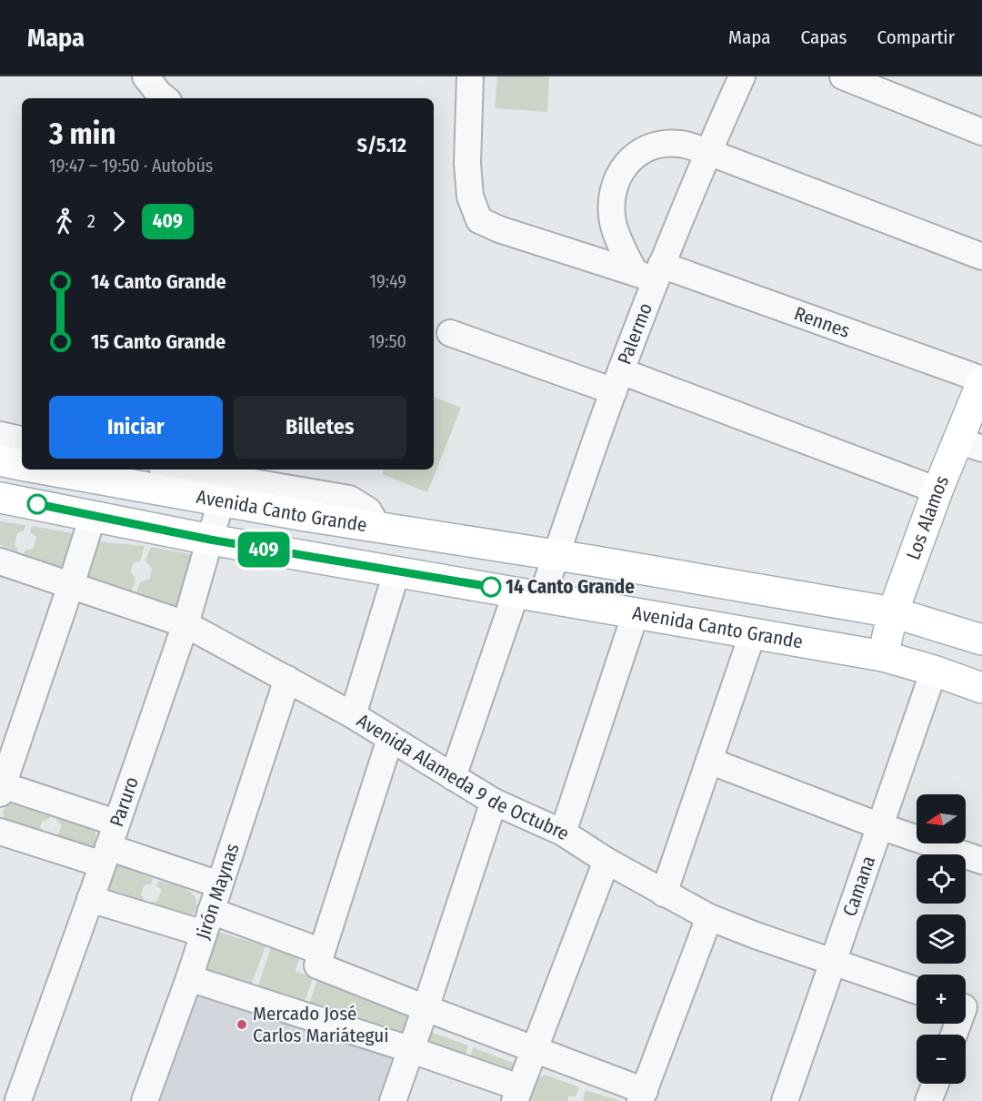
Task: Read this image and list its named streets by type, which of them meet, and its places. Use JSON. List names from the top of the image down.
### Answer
{
  "streets": {
    "main road": ["Avenida Canto Grande", "Los Alamos"],
    "street": [
      "Rennes",
      "Palermo",
      "Avenida Alameda 9 de Octubre",
      "Paruro",
      "Camana",
      "Jirón Maynas"
    ]
  },
  "crossings": [
    ["Rennes", "Palermo"],
    ["Rennes", "Los Alamos"],
    ["Palermo", "Avenida Canto Grande"],
    ["Palermo", "Avenida Alameda 9 de Octubre"],
    ["Avenida Canto Grande", "Los Alamos"],
    ["Avenida Canto Grande", "Paruro"],
    ["Avenida Canto Grande", "Camana"],
    ["Avenida Alameda 9 de Octubre", "Paruro"],
    ["Avenida Alameda 9 de Octubre", "Camana"],
    ["Avenida Alameda 9 de Octubre", "Jirón Maynas"]
  ],
  "places": ["14 Canto Grande", "Mercado José Carlos Mariátegui"],
  "lines": ["bus line 409"],
  "north": "left",
  "page": {
    "header": "Mapa",
    "nav": ["Mapa", "Capas", "Compartir"],
    "on_map": "409",
    "heading": ["3 min", "19:47 – 19:50 · Autobús", "S/5.12"],
    "legs": ["2", "409"],
    "list": [
      {
        "name": "14 Canto Grande",
        "value": "19:49"
      },
      {
        "name": "15 Canto Grande",
        "value": "19:50"
      }
    ],
    "buttons": ["Iniciar", "Billetes"],
    "map_buttons": ["+", "−"]
  }
}
